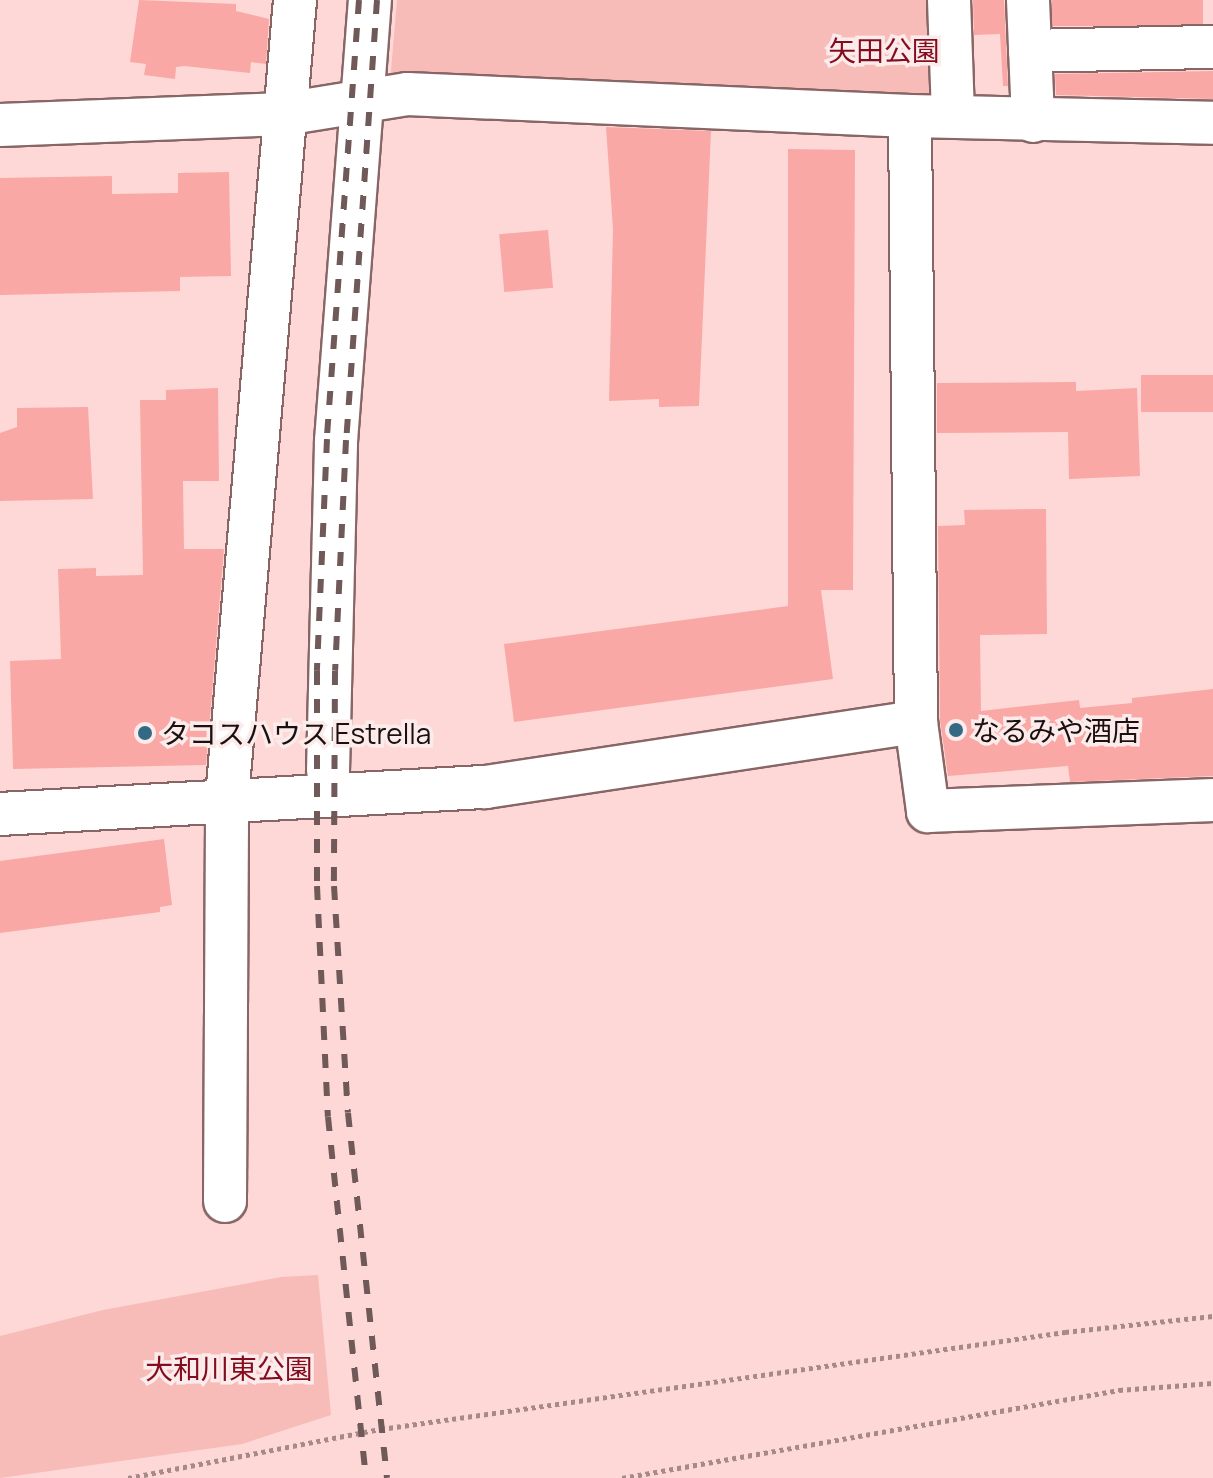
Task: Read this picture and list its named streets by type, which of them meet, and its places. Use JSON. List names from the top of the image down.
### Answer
{
  "parks": ["矢田公園", "大和川東公園"],
  "places": ["なるみや酒店", "タコスハウス Estrella"]
}
